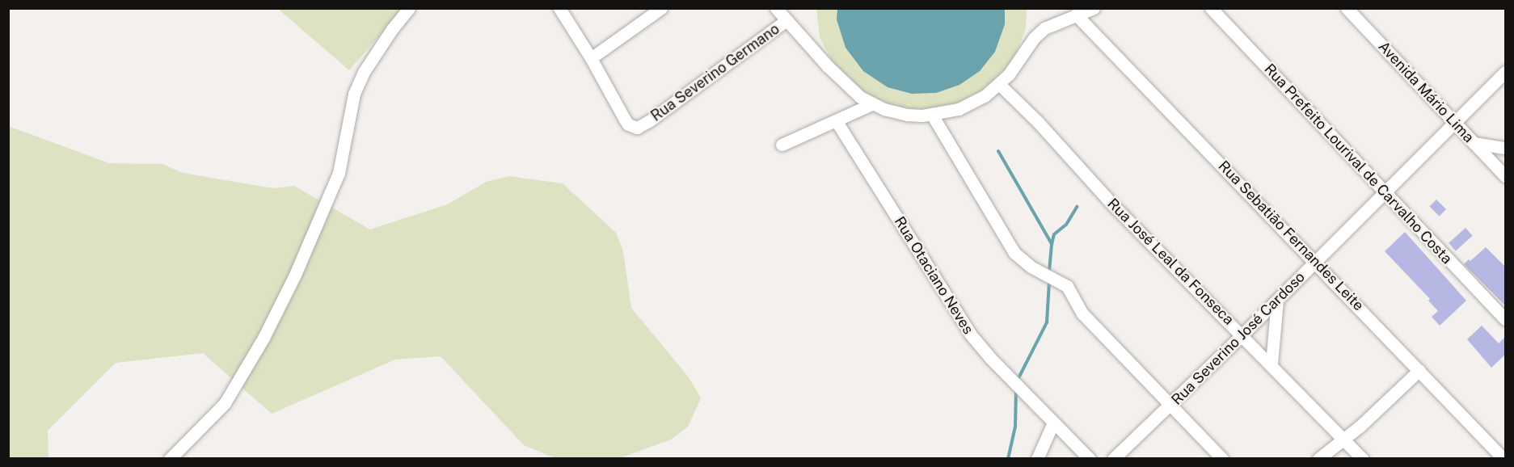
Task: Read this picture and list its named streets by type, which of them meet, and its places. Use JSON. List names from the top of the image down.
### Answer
{
  "streets": {
    "street": [
      "Rua Severino Germano",
      "Avenida Mário Lima",
      "Rua Prefeito Lourival de Carvalho Costa",
      "Rua Sebatião Fernandes Leite",
      "Rua José Leal da Fonseca",
      "Rua Otaciano Neves",
      "Rua Severino José Cardoso"
    ]
  },
  "crossings": [
    ["Rua Severino Germano", "Rua Sebatião Fernandes Leite"],
    ["Rua Severino Germano", "Rua José Leal da Fonseca"],
    ["Avenida Mário Lima", "Rua Severino José Cardoso"],
    ["Rua Prefeito Lourival de Carvalho Costa", "Rua Severino José Cardoso"],
    ["Rua Sebatião Fernandes Leite", "Rua Severino José Cardoso"],
    ["Rua José Leal da Fonseca", "Rua Severino José Cardoso"]
  ]
}
